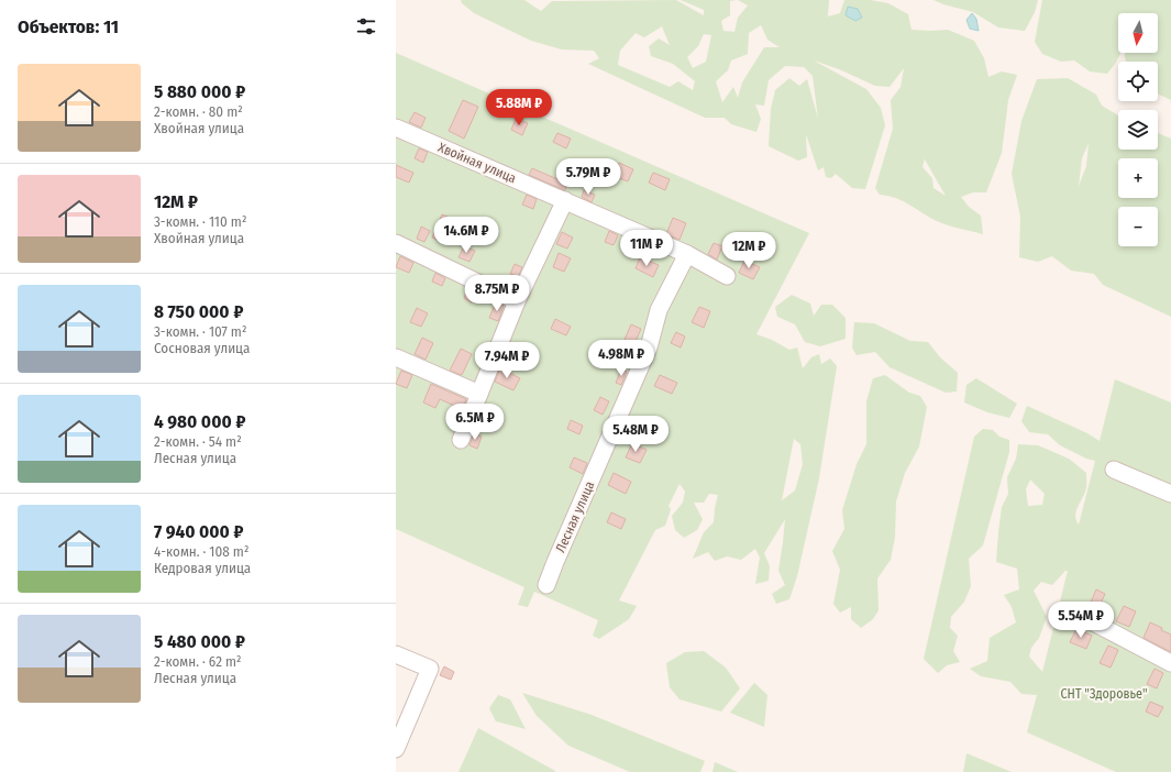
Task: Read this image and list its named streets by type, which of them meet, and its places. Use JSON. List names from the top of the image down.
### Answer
{
  "streets": {
    "street": ["Хвойная улица", "Лесная улица"]
  },
  "crossings": [
    ["Хвойная улица", "Лесная улица"]
  ],
  "parks": ["СНТ \"Здоровье\""],
  "north": "bottom",
  "page": {
    "heading": "Объектов: 11",
    "map_buttons": ["+", "−"],
    "list": [
      {
        "name": "5 880 000 ₽",
        "note": "2-комн. · 80 m² · Хвойная улица"
      },
      {
        "name": "12M ₽",
        "note": "3-комн. · 110 m² · Хвойная улица"
      },
      {
        "name": "8 750 000 ₽",
        "note": "3-комн. · 107 m² · Сосновая улица"
      },
      {
        "name": "4 980 000 ₽",
        "note": "2-комн. · 54 m² · Лесная улица"
      },
      {
        "name": "7 940 000 ₽",
        "note": "4-комн. · 108 m² · Кедровая улица"
      },
      {
        "name": "5 480 000 ₽",
        "note": "2-комн. · 62 m² · Лесная улица"
      }
    ],
    "price": [
      "5.88M ₽",
      "5.79M ₽",
      "14.6M ₽",
      "11M ₽",
      "12M ₽",
      "8.75M ₽",
      "4.98M ₽",
      "7.94M ₽",
      "6.5M ₽",
      "5.48M ₽",
      "5.54M ₽"
    ]
  }
}
